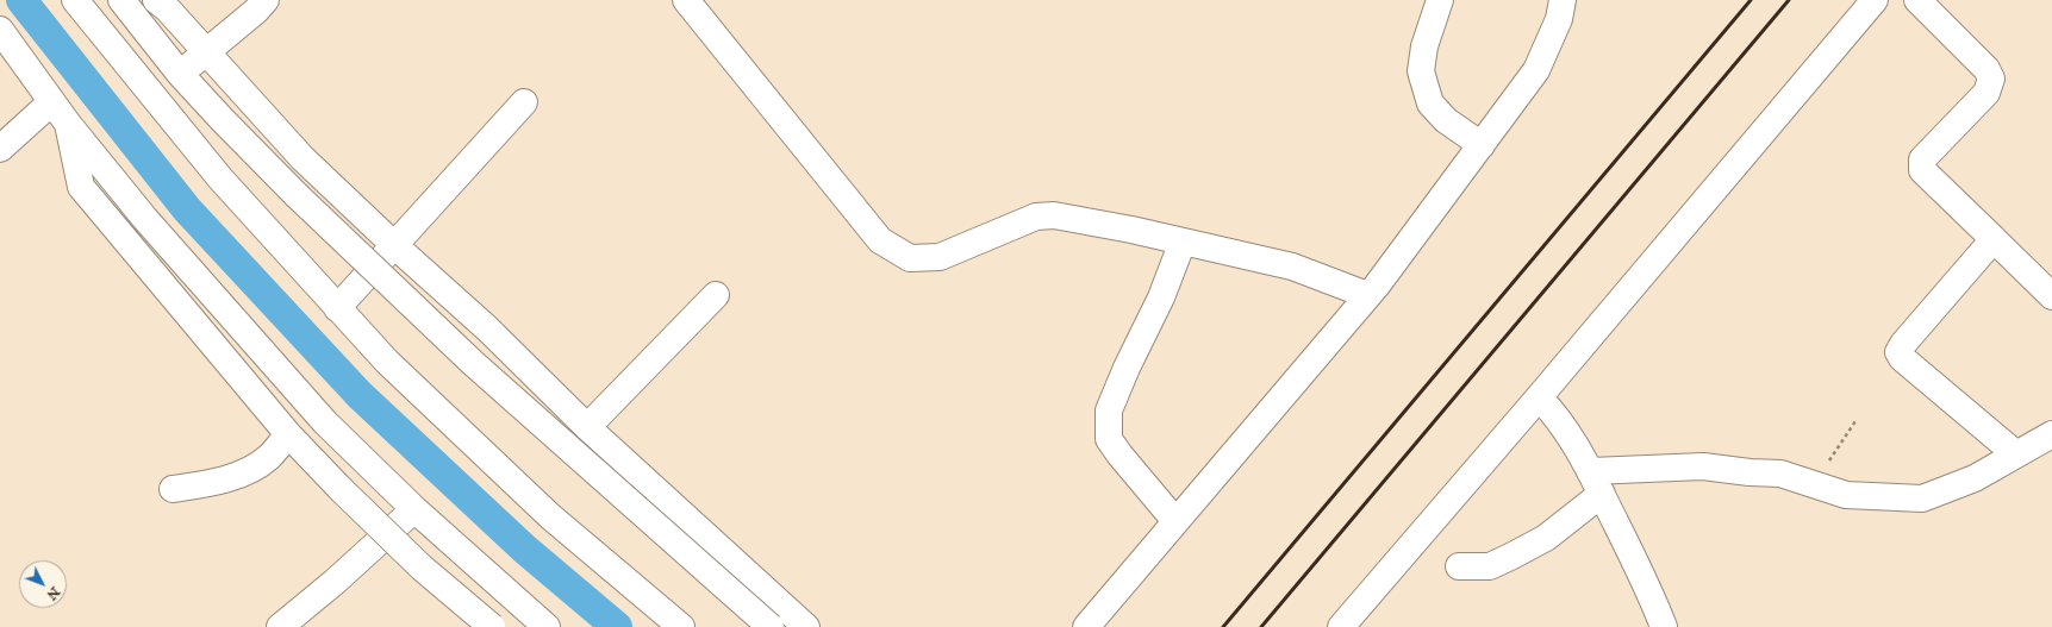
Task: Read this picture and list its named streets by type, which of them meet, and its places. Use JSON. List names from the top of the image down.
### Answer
{
  "north": "bottom right"
}
